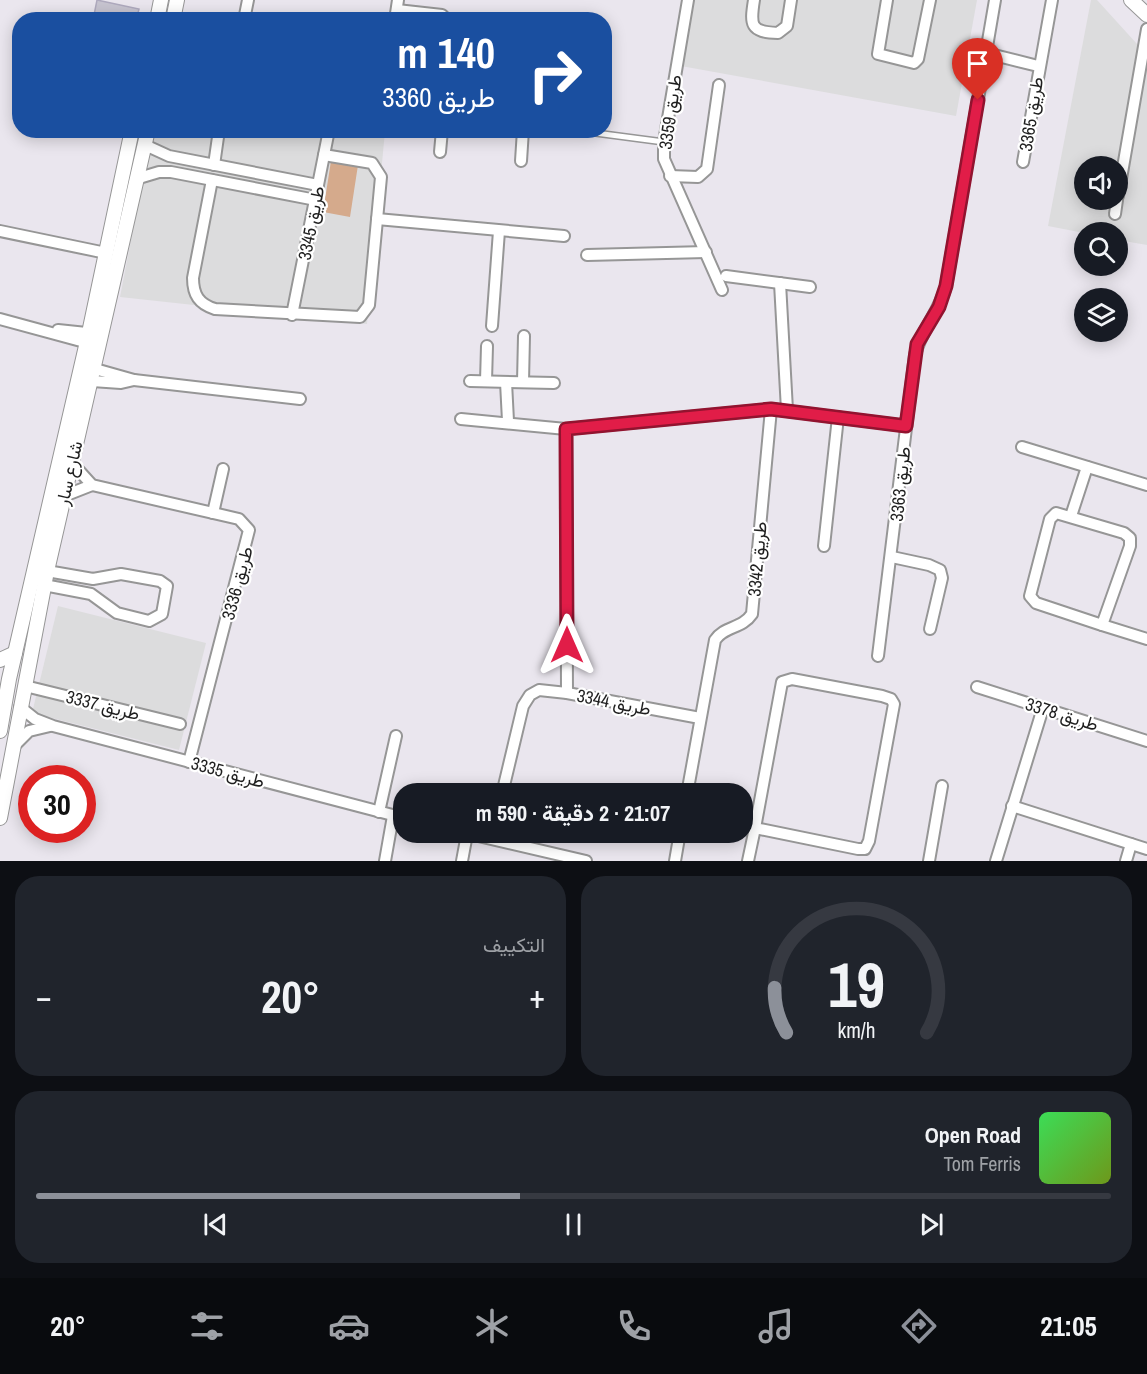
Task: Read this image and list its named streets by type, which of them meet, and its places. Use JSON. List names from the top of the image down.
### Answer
{
  "streets": {
    "street": [
      "طريق 3359",
      "طريق 3365",
      "طريق 3345",
      "شارع سار",
      "طريق 3363",
      "طريق 3342",
      "طريق 3336",
      "طريق 3344",
      "طريق 3337",
      "طريق 3378",
      "طريق 3335"
    ]
  },
  "crossings": [
    ["طريق 3365", "طريق 3363"],
    ["شارع سار", "طريق 3337"],
    ["شارع سار", "طريق 3335"],
    ["طريق 3342", "طريق 3344"],
    ["طريق 3336", "طريق 3335"]
  ],
  "page": {
    "turn": ["140 m", "طريق 3360"],
    "limit": "30",
    "trip": "21:07 · 2 دقيقة · 590 m",
    "tile": "التكييف",
    "heat": ["−", "20°", "+"],
    "song": ["Open Road", "Tom Ferris"],
    "tabs": ["21:05", "20°"],
    "gauge": ["19", "km/h"]
  }
}
